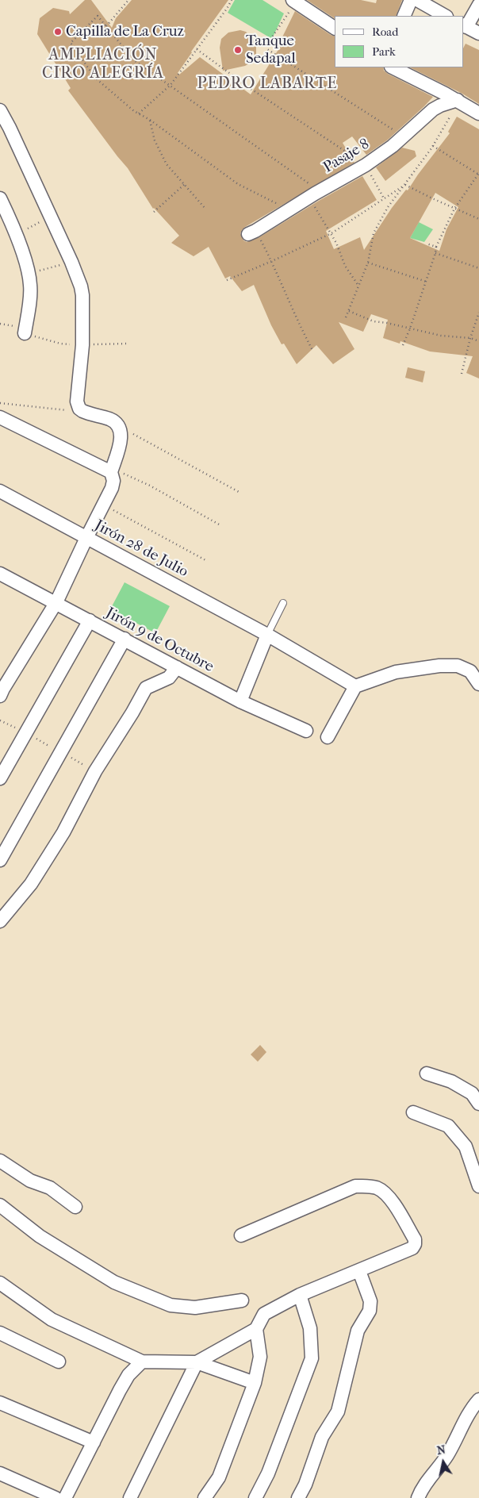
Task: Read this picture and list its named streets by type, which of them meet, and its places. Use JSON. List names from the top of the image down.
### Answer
{
  "streets": {
    "street": ["Pasaje 8", "Jirón 28 de Julio", "Jirón 9 de Octubre"]
  },
  "districts": ["AMPLIACIÓN CIRO ALEGRÍA", "PEDRO LABARTE"],
  "places": ["Capilla de La Cruz", "Tanque Sedapal"],
  "legend": ["Road", "Park"],
  "north": "top"
}
